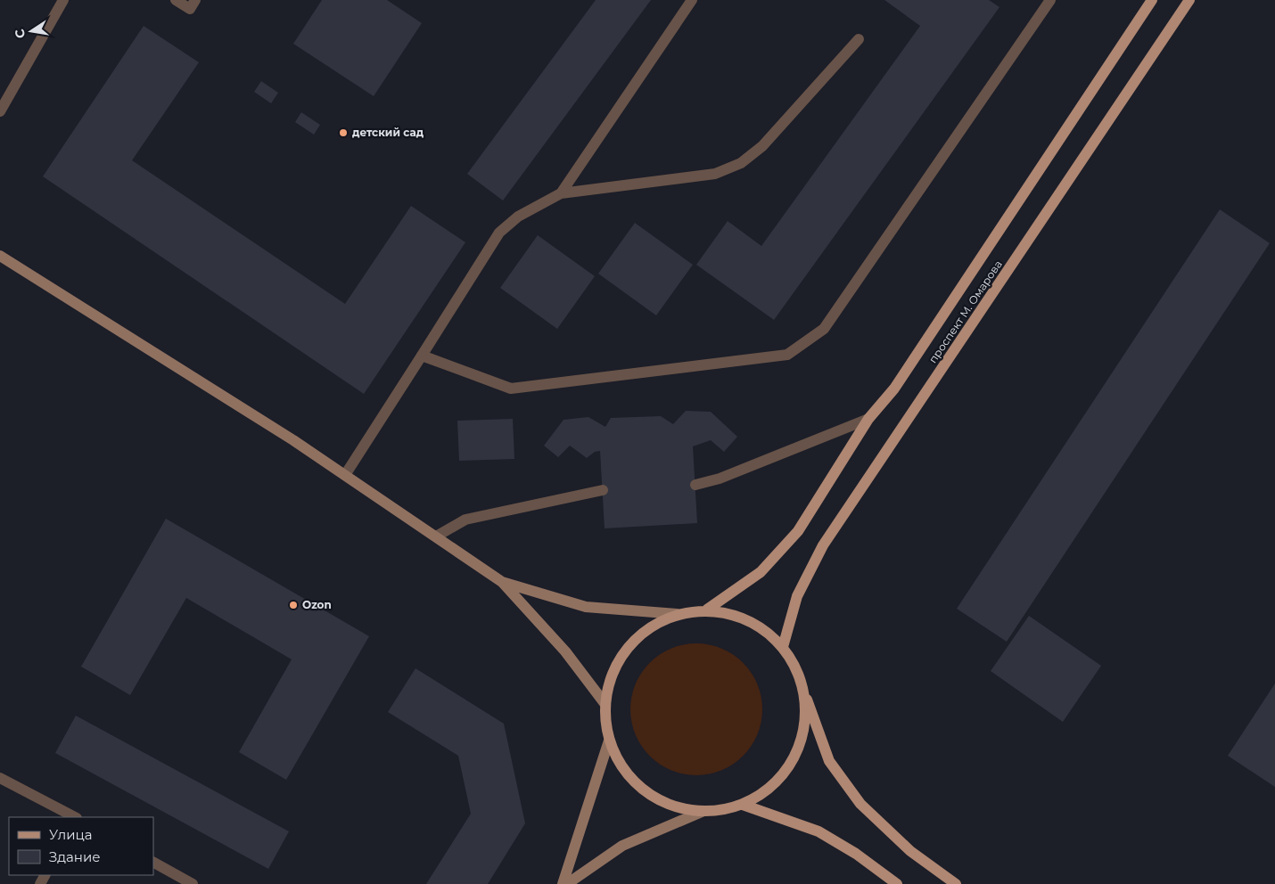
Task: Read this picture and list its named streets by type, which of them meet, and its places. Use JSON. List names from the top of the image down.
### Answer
{
  "streets": {
    "main road": ["проспект М. Омарова"]
  },
  "places": ["детский сад", "Ozon"],
  "legend": ["Улица", "Здание"],
  "north": "left"
}
